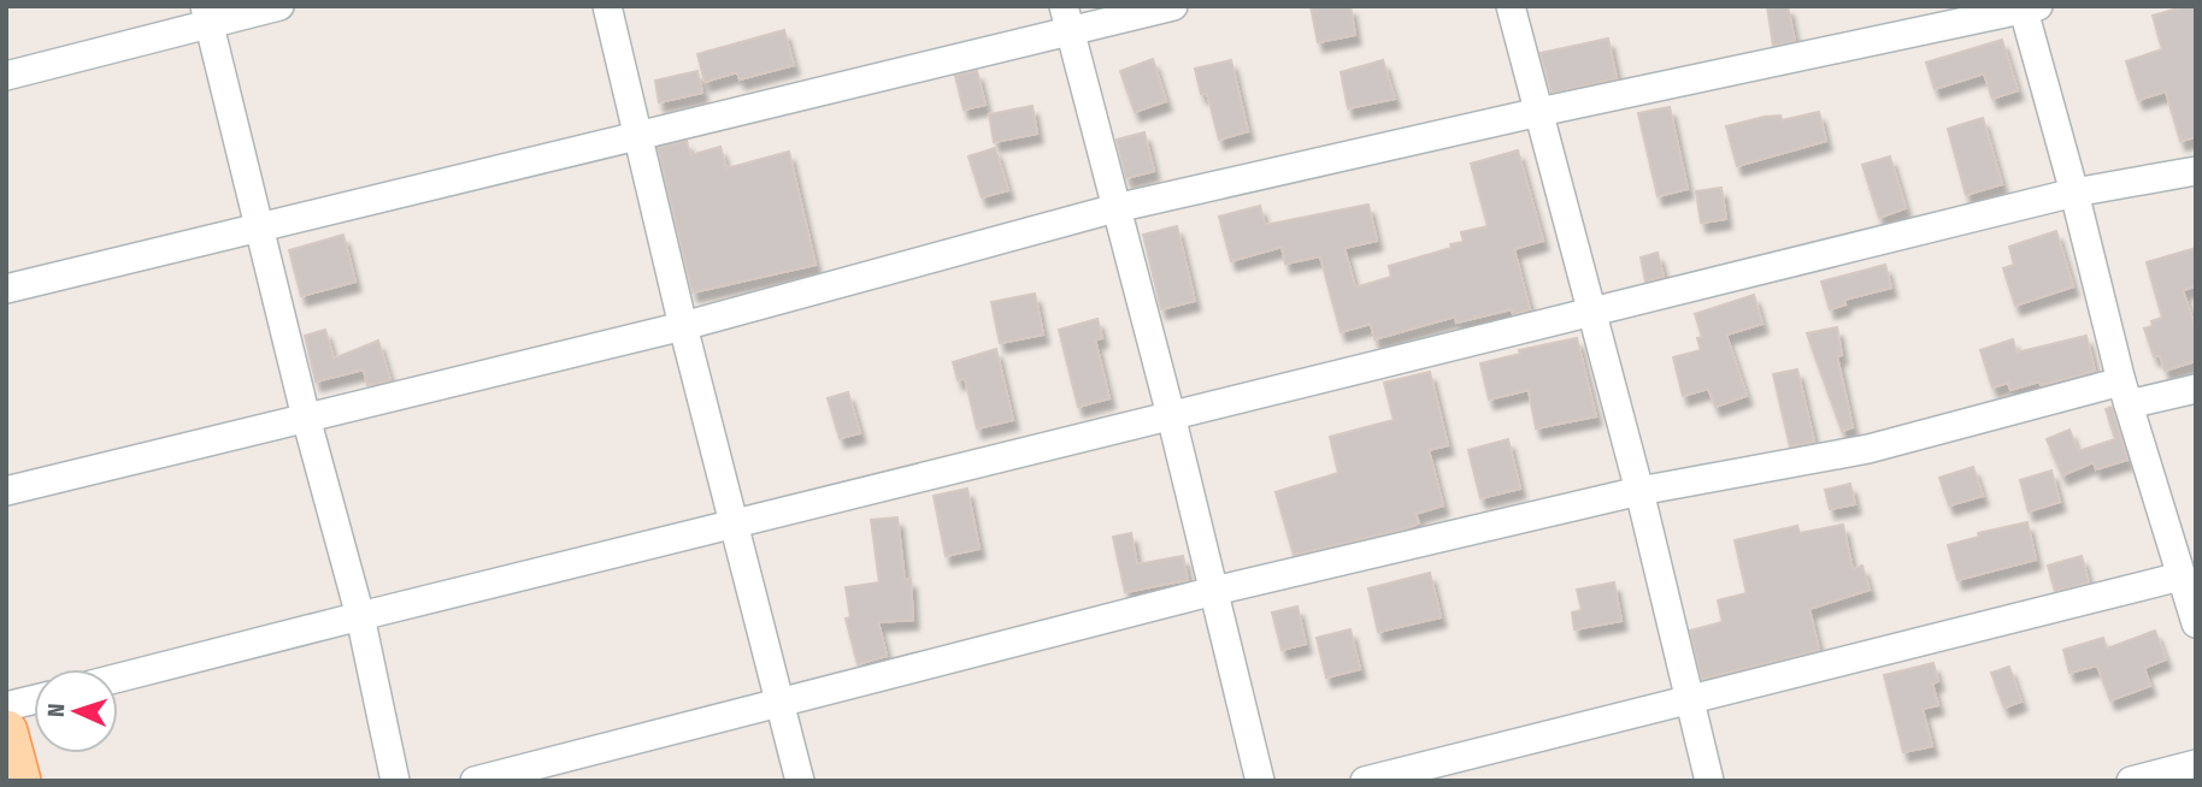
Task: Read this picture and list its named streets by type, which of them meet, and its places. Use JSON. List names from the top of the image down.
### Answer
{
  "north": "left"
}
